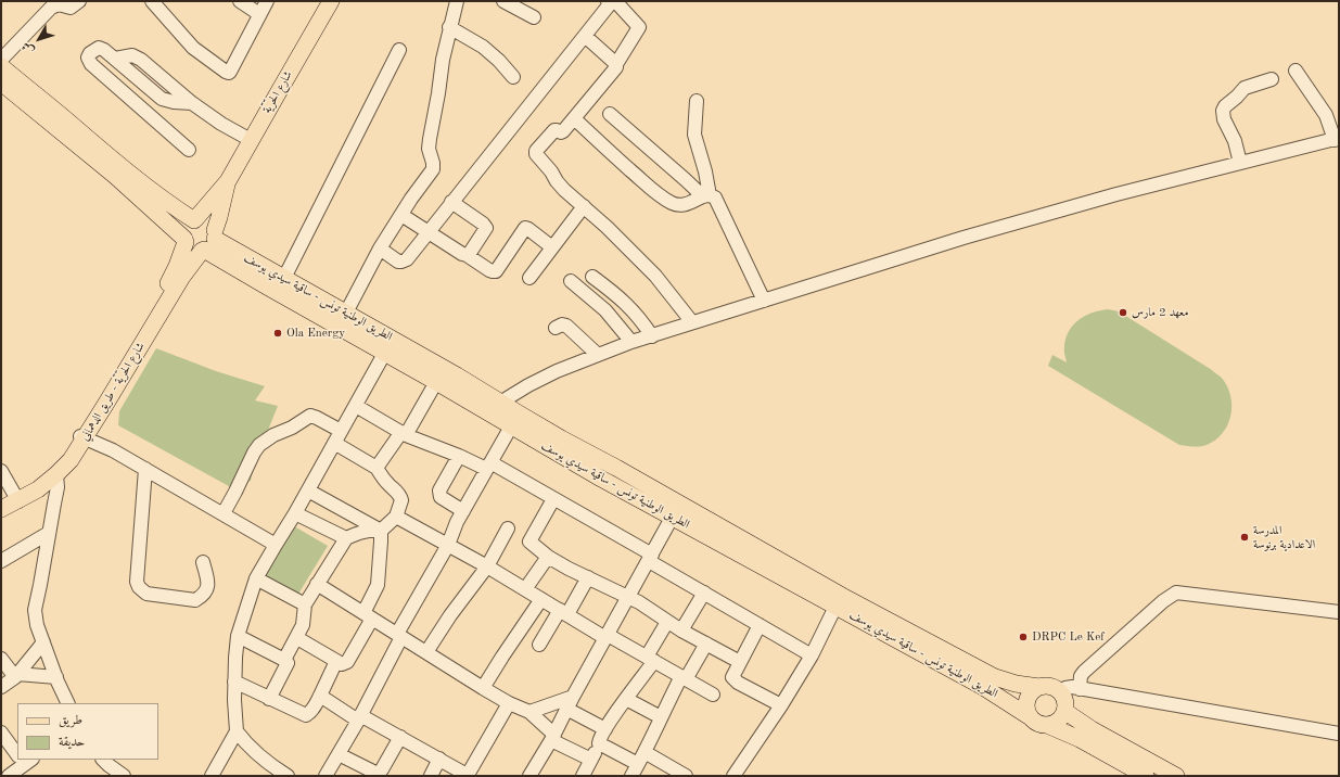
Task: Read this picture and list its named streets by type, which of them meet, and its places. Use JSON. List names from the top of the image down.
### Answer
{
  "streets": {
    "main road": ["شارع الحرّيّة", "الطريق الوطنية تونس - ساقية سيدي يوسف", "شارع الحرّيّة - طريق الدهماني"]
  },
  "crossings": [
    ["شارع الحرّيّة", "الطريق الوطنية تونس - ساقية سيدي يوسف"],
    ["شارع الحرّيّة", "شارع الحرّيّة - طريق الدهماني"],
    ["الطريق الوطنية تونس - ساقية سيدي يوسف", "شارع الحرّيّة - طريق الدهماني"]
  ],
  "places": [
    "معهد 2 مارس",
    "Ola Energy",
    "المدرسة الاعدادية برنوسة",
    "DRPC Le Kef"
  ],
  "legend": ["طريق", "حديقة"],
  "north": "bottom left"
}
